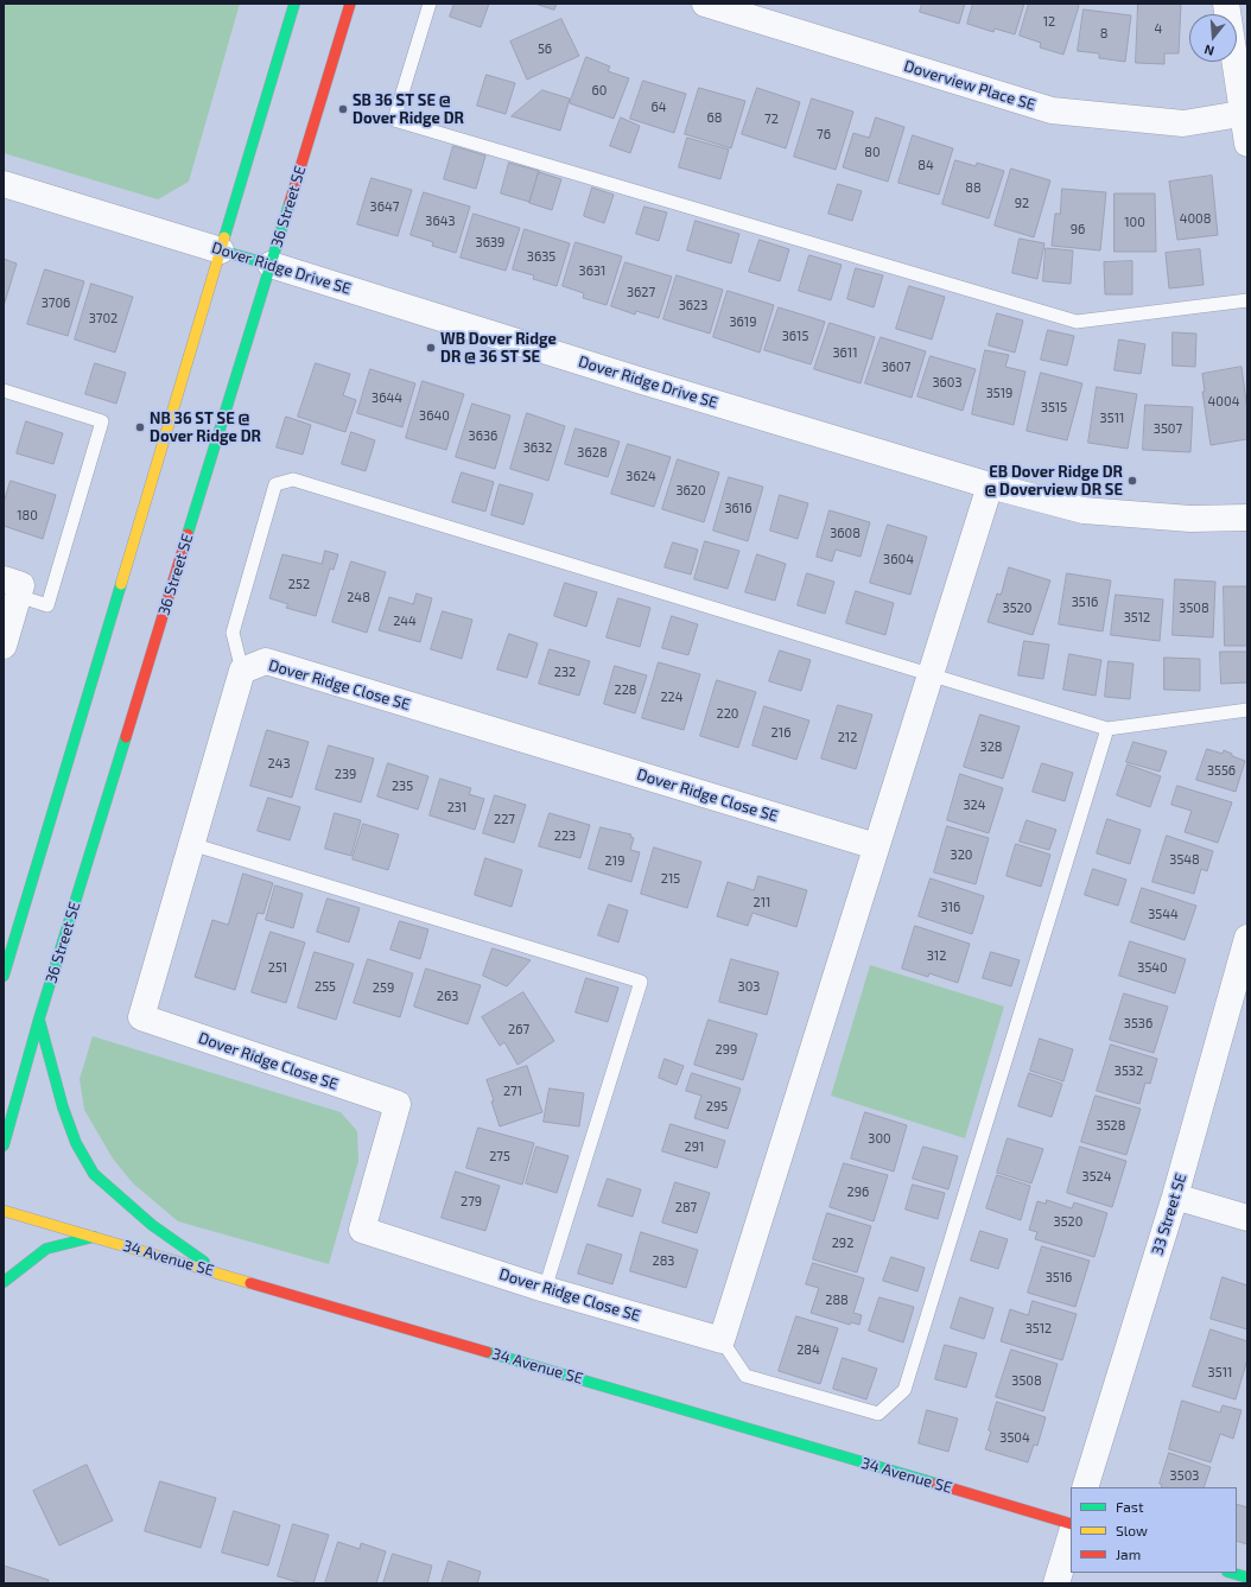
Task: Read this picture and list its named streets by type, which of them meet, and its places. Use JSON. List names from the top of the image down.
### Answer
{
  "streets": {
    "main road": ["36 Street SE", "Dover Ridge Drive SE", "34 Avenue SE"],
    "street": ["Doverview Place SE", "Dover Ridge Close SE", "33 Street SE"]
  },
  "crossings": [
    ["36 Street SE", "Dover Ridge Drive SE"]
  ],
  "places": [
    "SB 36 ST SE @ Dover Ridge DR",
    "WB Dover Ridge DR @ 36 ST SE",
    "NB 36 ST SE @ Dover Ridge DR",
    "EB Dover Ridge DR @ Doverview DR SE"
  ],
  "house_numbers": [
    "12",
    "4",
    "8",
    "56",
    "60",
    "64",
    "68",
    "72",
    "76",
    "80",
    "84",
    "88",
    "92",
    "3647",
    "4008",
    "3643",
    "100",
    "96",
    "3639",
    "3635",
    "3631",
    "3627",
    "3706",
    "3623",
    "3702",
    "3619",
    "3615",
    "3611",
    "3607",
    "3603",
    "3519",
    "3644",
    "4004",
    "3515",
    "3640",
    "3511",
    "3507",
    "3636",
    "3632",
    "3628",
    "3624",
    "3620",
    "3616",
    "180",
    "3608",
    "3604",
    "252",
    "248",
    "3516",
    "3520",
    "3508",
    "3512",
    "244",
    "232",
    "228",
    "224",
    "220",
    "216",
    "212",
    "328",
    "243",
    "3556",
    "239",
    "235",
    "324",
    "231",
    "227",
    "223",
    "320",
    "3548",
    "219",
    "215",
    "211",
    "316",
    "3544",
    "312",
    "251",
    "3540",
    "255",
    "303",
    "259",
    "263",
    "3536",
    "267",
    "299",
    "3532",
    "271",
    "295",
    "3528",
    "300",
    "291",
    "275",
    "3524",
    "296",
    "279",
    "287",
    "3520",
    "292",
    "283",
    "3516",
    "288",
    "3512",
    "284",
    "3511",
    "3508",
    "3504",
    "3503"
  ],
  "legend": ["Fast", "Slow", "Jam"],
  "north": "bottom"
}
